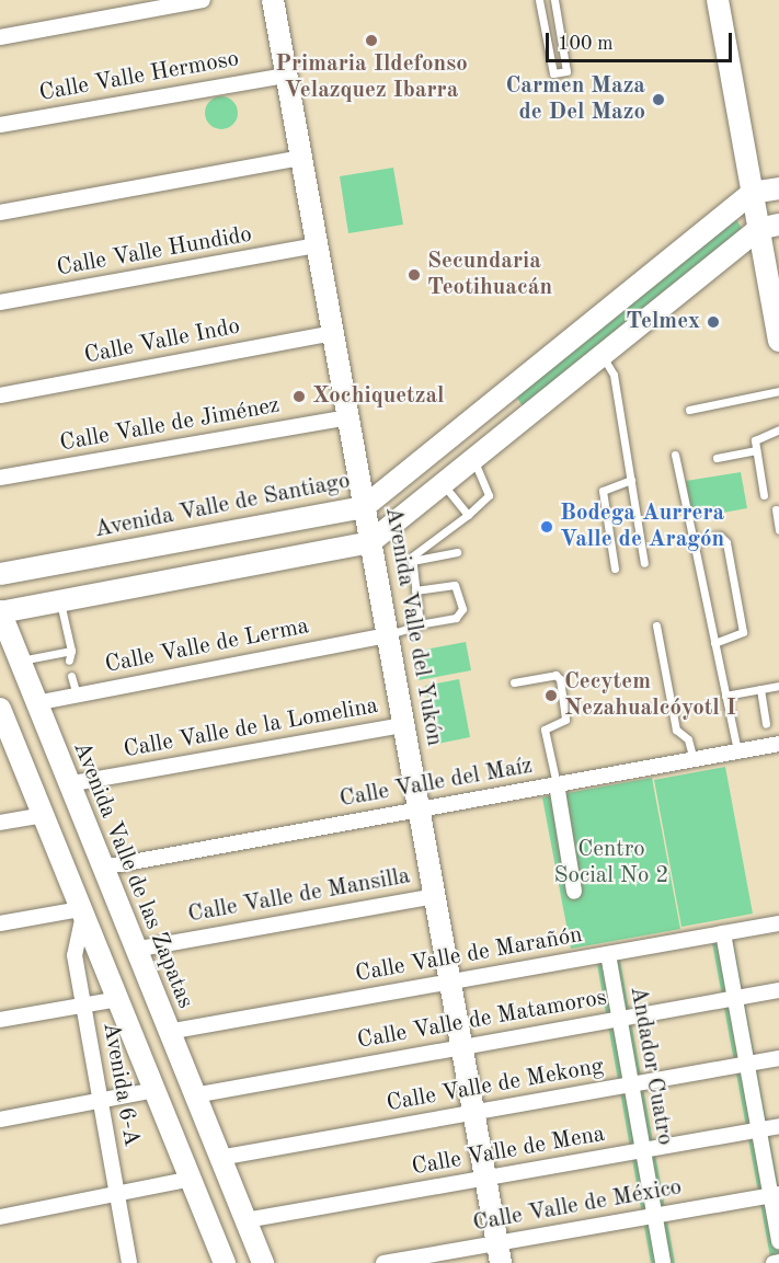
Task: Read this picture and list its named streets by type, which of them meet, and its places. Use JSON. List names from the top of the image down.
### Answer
{
  "streets": {
    "street": [
      "Calle Valle Hermoso",
      "Calle Valle Hundido",
      "Calle Valle Indo",
      "Calle Valle de Jiménez",
      "Avenida Valle de Santiago",
      "Avenida Valle del Yukón",
      "Calle Valle de Lerma",
      "Calle Valle de la Lomelina",
      "Calle Valle del Maíz",
      "Avenida Valle de las Zapatas",
      "Calle Valle de Mansilla",
      "Calle Valle de Marañón",
      "Calle Valle de Matamoros",
      "Andador Cuatro",
      "Avenida 6-A",
      "Calle Valle de Mekong",
      "Calle Valle de Mena",
      "Calle Valle de México"
    ]
  },
  "crossings": [
    ["Calle Valle Hermoso", "Avenida Valle del Yukón"],
    ["Calle Valle Hundido", "Avenida Valle del Yukón"],
    ["Calle Valle Indo", "Avenida Valle del Yukón"],
    ["Calle Valle de Jiménez", "Avenida Valle del Yukón"],
    ["Avenida Valle de Santiago", "Avenida Valle del Yukón"],
    ["Avenida Valle del Yukón", "Calle Valle de Lerma"],
    ["Avenida Valle del Yukón", "Calle Valle de la Lomelina"],
    ["Avenida Valle del Yukón", "Calle Valle del Maíz"],
    ["Avenida Valle del Yukón", "Calle Valle de Mansilla"],
    ["Avenida Valle del Yukón", "Calle Valle de Marañón"],
    ["Avenida Valle del Yukón", "Calle Valle de Matamoros"],
    ["Avenida Valle del Yukón", "Calle Valle de Mekong"],
    ["Avenida Valle del Yukón", "Calle Valle de Mena"],
    ["Avenida Valle del Yukón", "Calle Valle de México"],
    ["Calle Valle de Lerma", "Avenida Valle de las Zapatas"],
    ["Calle Valle de la Lomelina", "Avenida Valle de las Zapatas"],
    ["Calle Valle del Maíz", "Avenida Valle de las Zapatas"],
    ["Avenida Valle de las Zapatas", "Calle Valle de Mansilla"],
    ["Avenida Valle de las Zapatas", "Calle Valle de Marañón"],
    ["Avenida Valle de las Zapatas", "Calle Valle de Matamoros"],
    ["Avenida Valle de las Zapatas", "Calle Valle de Mekong"],
    ["Avenida Valle de las Zapatas", "Calle Valle de Mena"],
    ["Calle Valle de Marañón", "Andador Cuatro"],
    ["Calle Valle de Matamoros", "Andador Cuatro"],
    ["Andador Cuatro", "Calle Valle de Mekong"],
    ["Andador Cuatro", "Calle Valle de Mena"],
    ["Andador Cuatro", "Calle Valle de México"]
  ],
  "parks": ["Centro Social No 2"],
  "places": [
    "Primaria Ildefonso Velazquez Ibarra",
    "Carmen Maza de Del Mazo",
    "Secundaria Teotihuacán",
    "Telmex",
    "Xochiquetzal",
    "Bodega Aurrera Valle de Aragón",
    "Cecytem Nezahualcóyotl I"
  ],
  "scale_bar": "100 m"
}
